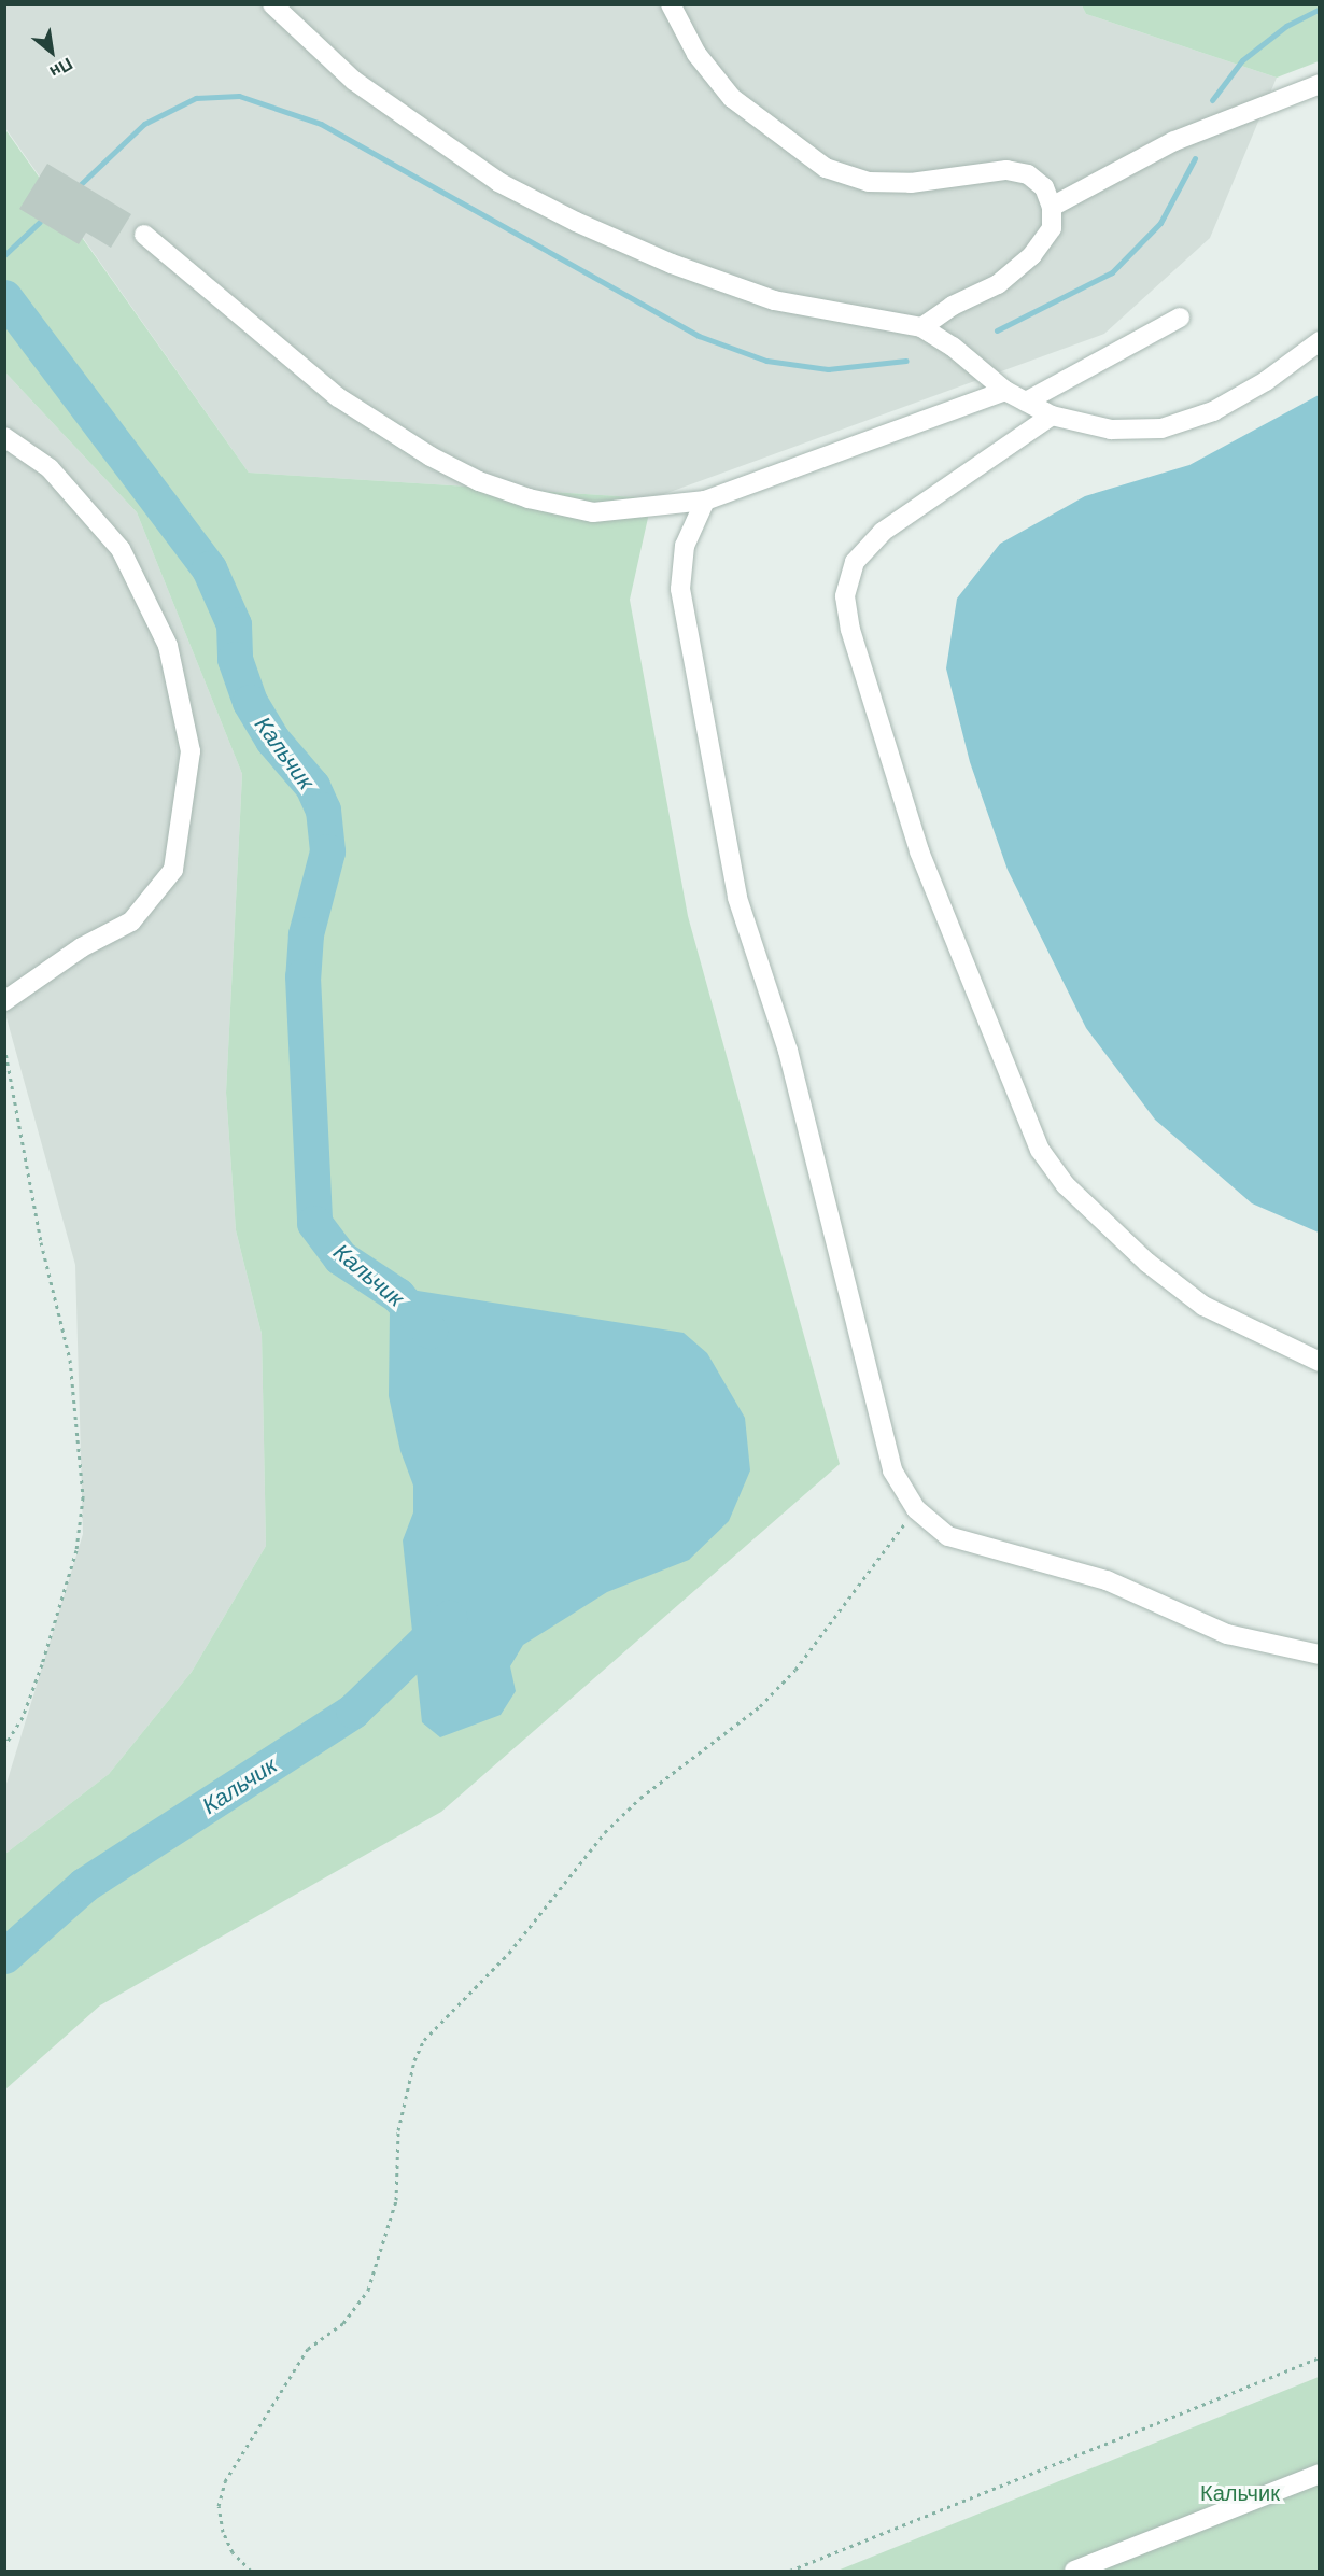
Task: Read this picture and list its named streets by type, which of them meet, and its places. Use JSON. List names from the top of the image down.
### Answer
{
  "water": ["Кальчик"],
  "parks": ["Кальчик"],
  "north": "bottom right"
}
